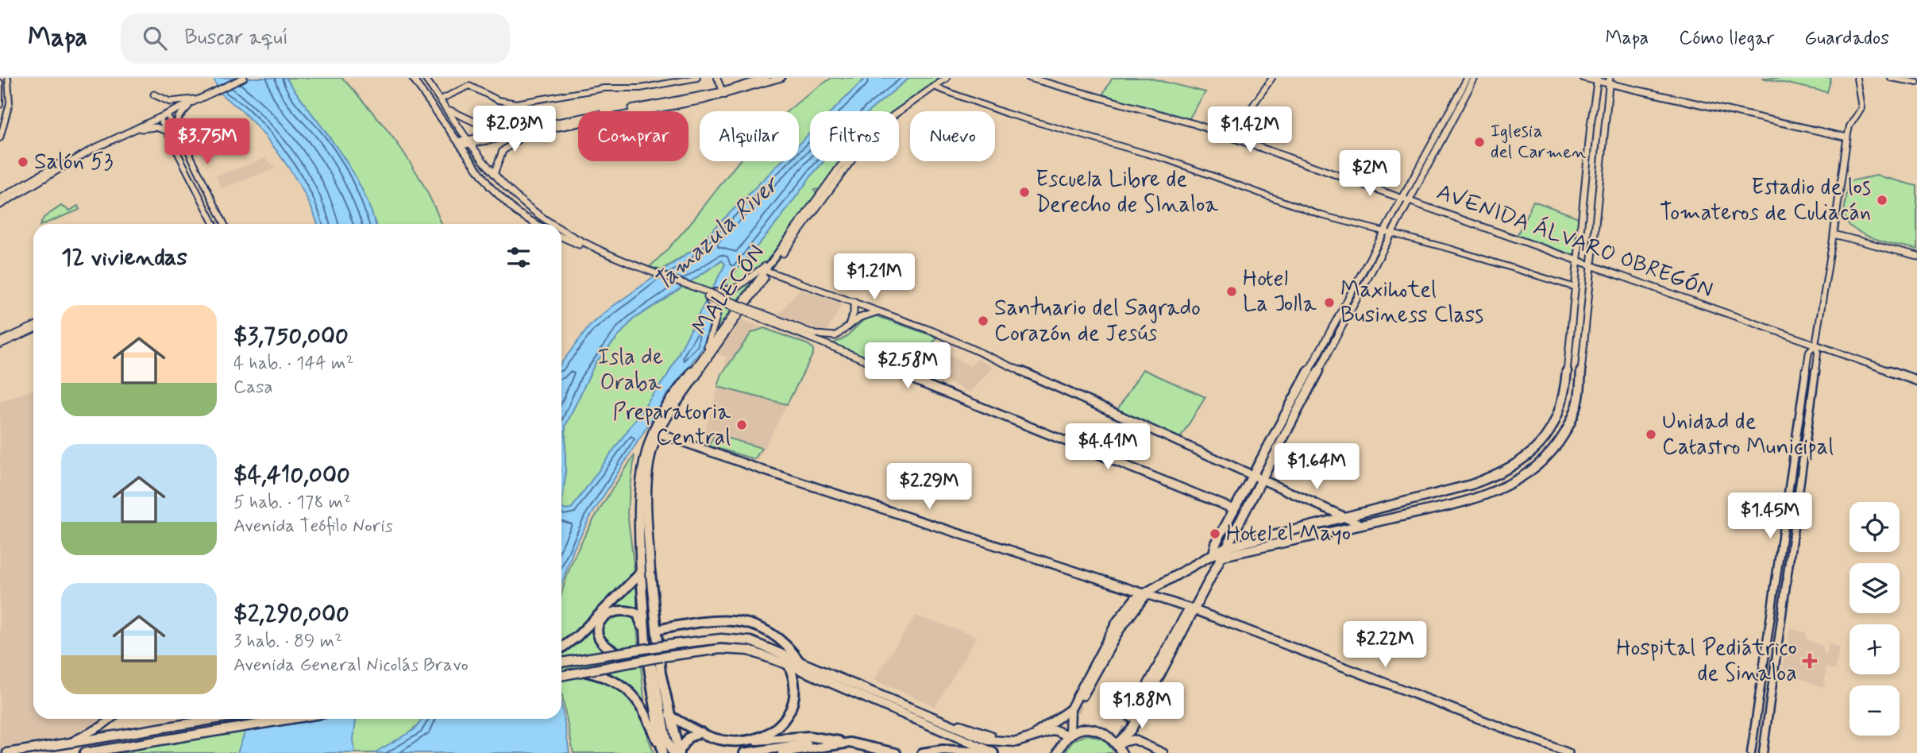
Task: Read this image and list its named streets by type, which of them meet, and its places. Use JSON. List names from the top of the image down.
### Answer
{
  "streets": {
    "main road": ["AVENIDA ÁLVARO OBREGÓN", "MALECÓN"]
  },
  "water": ["Tamazula River"],
  "parks": ["Isla de Oraba"],
  "places": {
    "other": [
      "Iglesia del Carmen",
      "Salón 53",
      "Escuela Libre de Derecho de SInaloa",
      "Estadio de los Tomateros de Culiacán",
      "Hotel La Jolla",
      "Maxihotel Business Class",
      "Santuario del Sagrado Corazón de Jesús",
      "Preparatoria Central",
      "Unidad de Catastro Municipal",
      "Hotel el Mayo"
    ],
    "health": ["Hospital Pediátrico de Sinaloa"]
  },
  "page": {
    "header": "Mapa",
    "search": "Buscar aquí",
    "nav": ["Mapa", "Cómo llegar", "Guardados"],
    "price": [
      "$2.03M",
      "$1.42M",
      "$3.75M",
      "$2M",
      "$1.21M",
      "$2.58M",
      "$4.41M",
      "$1.64M",
      "$2.29M",
      "$1.45M",
      "$2.22M",
      "$1.88M"
    ],
    "chip": [
      "Comprar",
      "Alquilar",
      "Filtros",
      "Nuevo"
    ],
    "heading": "12 viviendas",
    "list": [
      {
        "name": "$3,750,000",
        "note": "4 hab. · 144 m² · Casa"
      },
      {
        "name": "$4,410,000",
        "note": "5 hab. · 178 m² · Avenida Teófilo Noris"
      },
      {
        "name": "$2,290,000",
        "note": "3 hab. · 89 m² · Avenida General Nicolás Bravo"
      }
    ],
    "map_buttons": ["+", "−"]
  }
}
